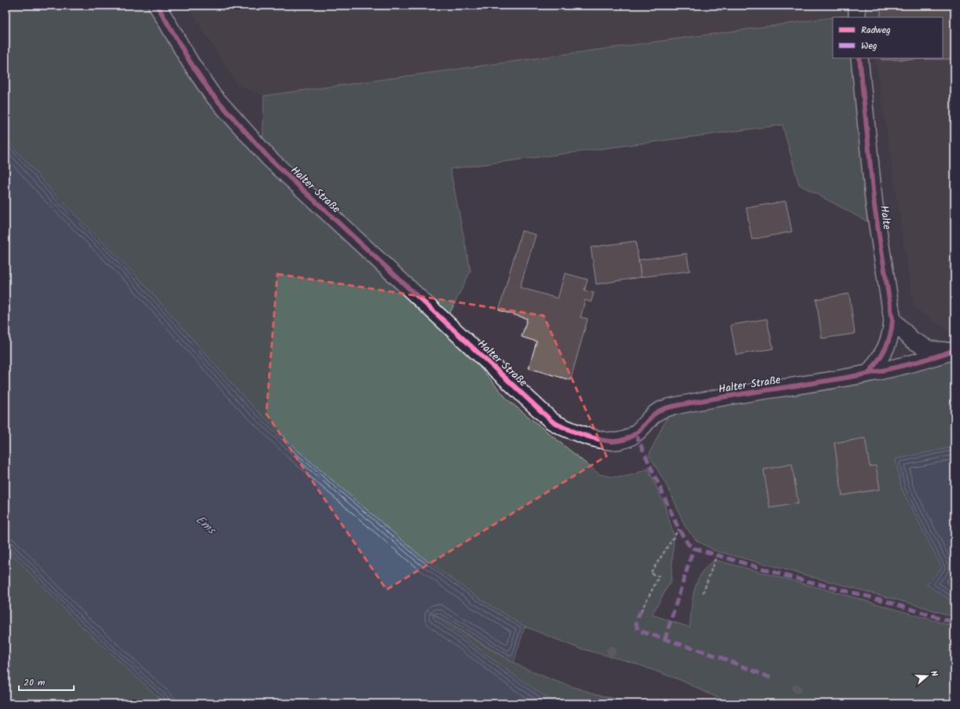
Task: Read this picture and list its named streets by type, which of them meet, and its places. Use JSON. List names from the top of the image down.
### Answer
{
  "streets": {
    "street": ["Halter Straße", "Halte"]
  },
  "crossings": [
    ["Halter Straße", "Halte"]
  ],
  "water": ["Ems"],
  "legend": ["Radweg", "Weg"],
  "scale_bar": "20 m",
  "north": "right"
}
